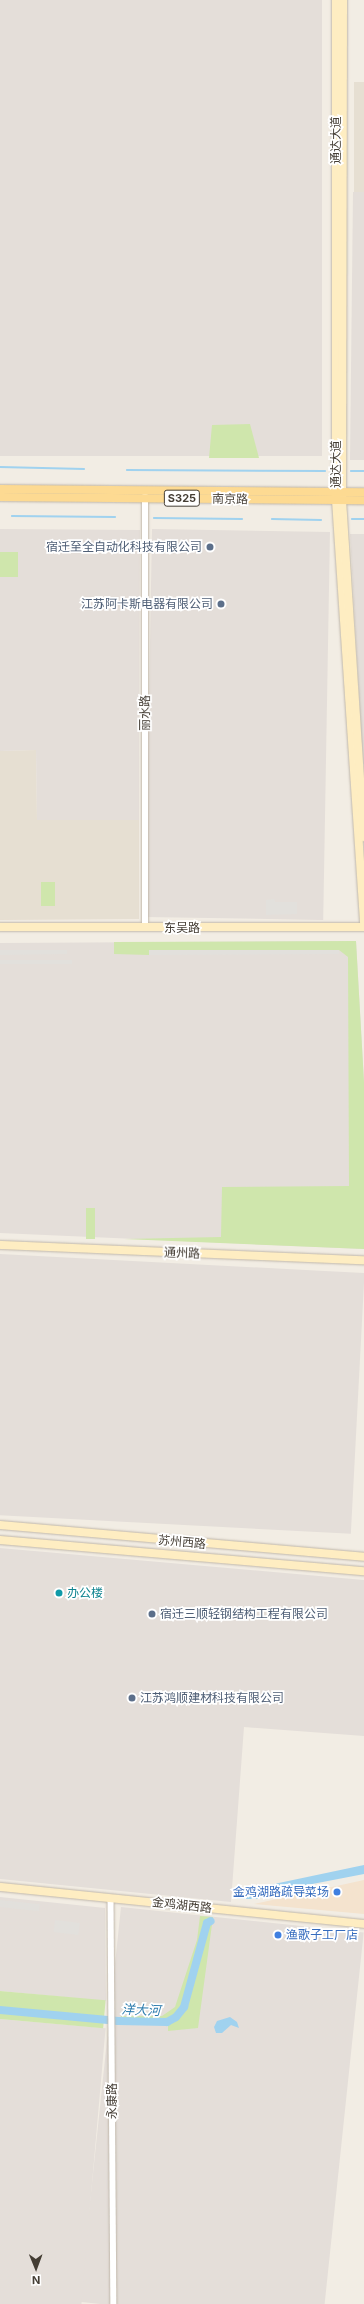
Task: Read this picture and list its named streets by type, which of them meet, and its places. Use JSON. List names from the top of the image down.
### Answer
{
  "streets": {
    "main road": [
      "通达大道",
      "S325",
      "南京路",
      "东吴路",
      "通州路",
      "苏州西路",
      "金鸡湖西路"
    ],
    "street": ["丽水路", "永康路"]
  },
  "crossings": [
    ["通达大道", "南京路"],
    ["通达大道", "东吴路"],
    ["南京路", "丽水路"],
    ["丽水路", "东吴路"],
    ["金鸡湖西路", "永康路"]
  ],
  "water": ["洋大河"],
  "places": [
    "宿迁至全自动化科技有限公司",
    "江苏阿卡斯电器有限公司",
    "办公楼",
    "宿迁三顺轻钢结构工程有限公司",
    "江苏鸿顺建材科技有限公司",
    "金鸡湖路疏导菜场",
    "渔歌子工厂店"
  ],
  "north": "bottom"
}
